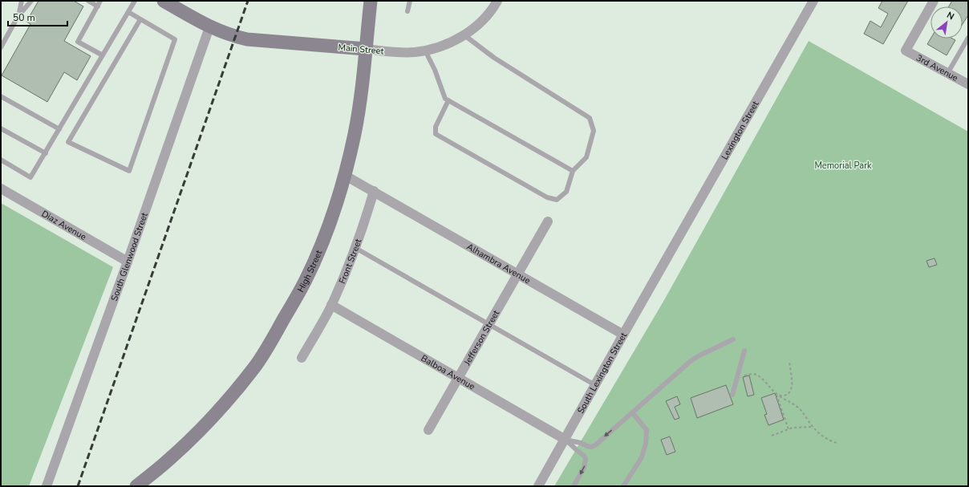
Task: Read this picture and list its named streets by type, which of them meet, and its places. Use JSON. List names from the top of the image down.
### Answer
{
  "streets": {
    "main road": ["Main Street", "High Street"],
    "street": [
      "3rd Avenue",
      "Lexington Street",
      "Diaz Avenue",
      "South Glenwood Street",
      "Front Street",
      "Alhambra Avenue",
      "Jefferson Street",
      "Balboa Avenue",
      "South Lexington Street"
    ]
  },
  "crossings": [
    ["Main Street", "South Glenwood Street"],
    ["Main Street", "High Street"],
    ["Lexington Street", "South Lexington Street"],
    ["Diaz Avenue", "South Glenwood Street"],
    ["Front Street", "Alhambra Avenue"],
    ["Front Street", "Balboa Avenue"],
    ["Alhambra Avenue", "Jefferson Street"],
    ["Alhambra Avenue", "South Lexington Street"],
    ["Jefferson Street", "Balboa Avenue"],
    ["Balboa Avenue", "South Lexington Street"]
  ],
  "parks": ["Memorial Park"],
  "scale_bar": "50 m",
  "north": "top right"
}
